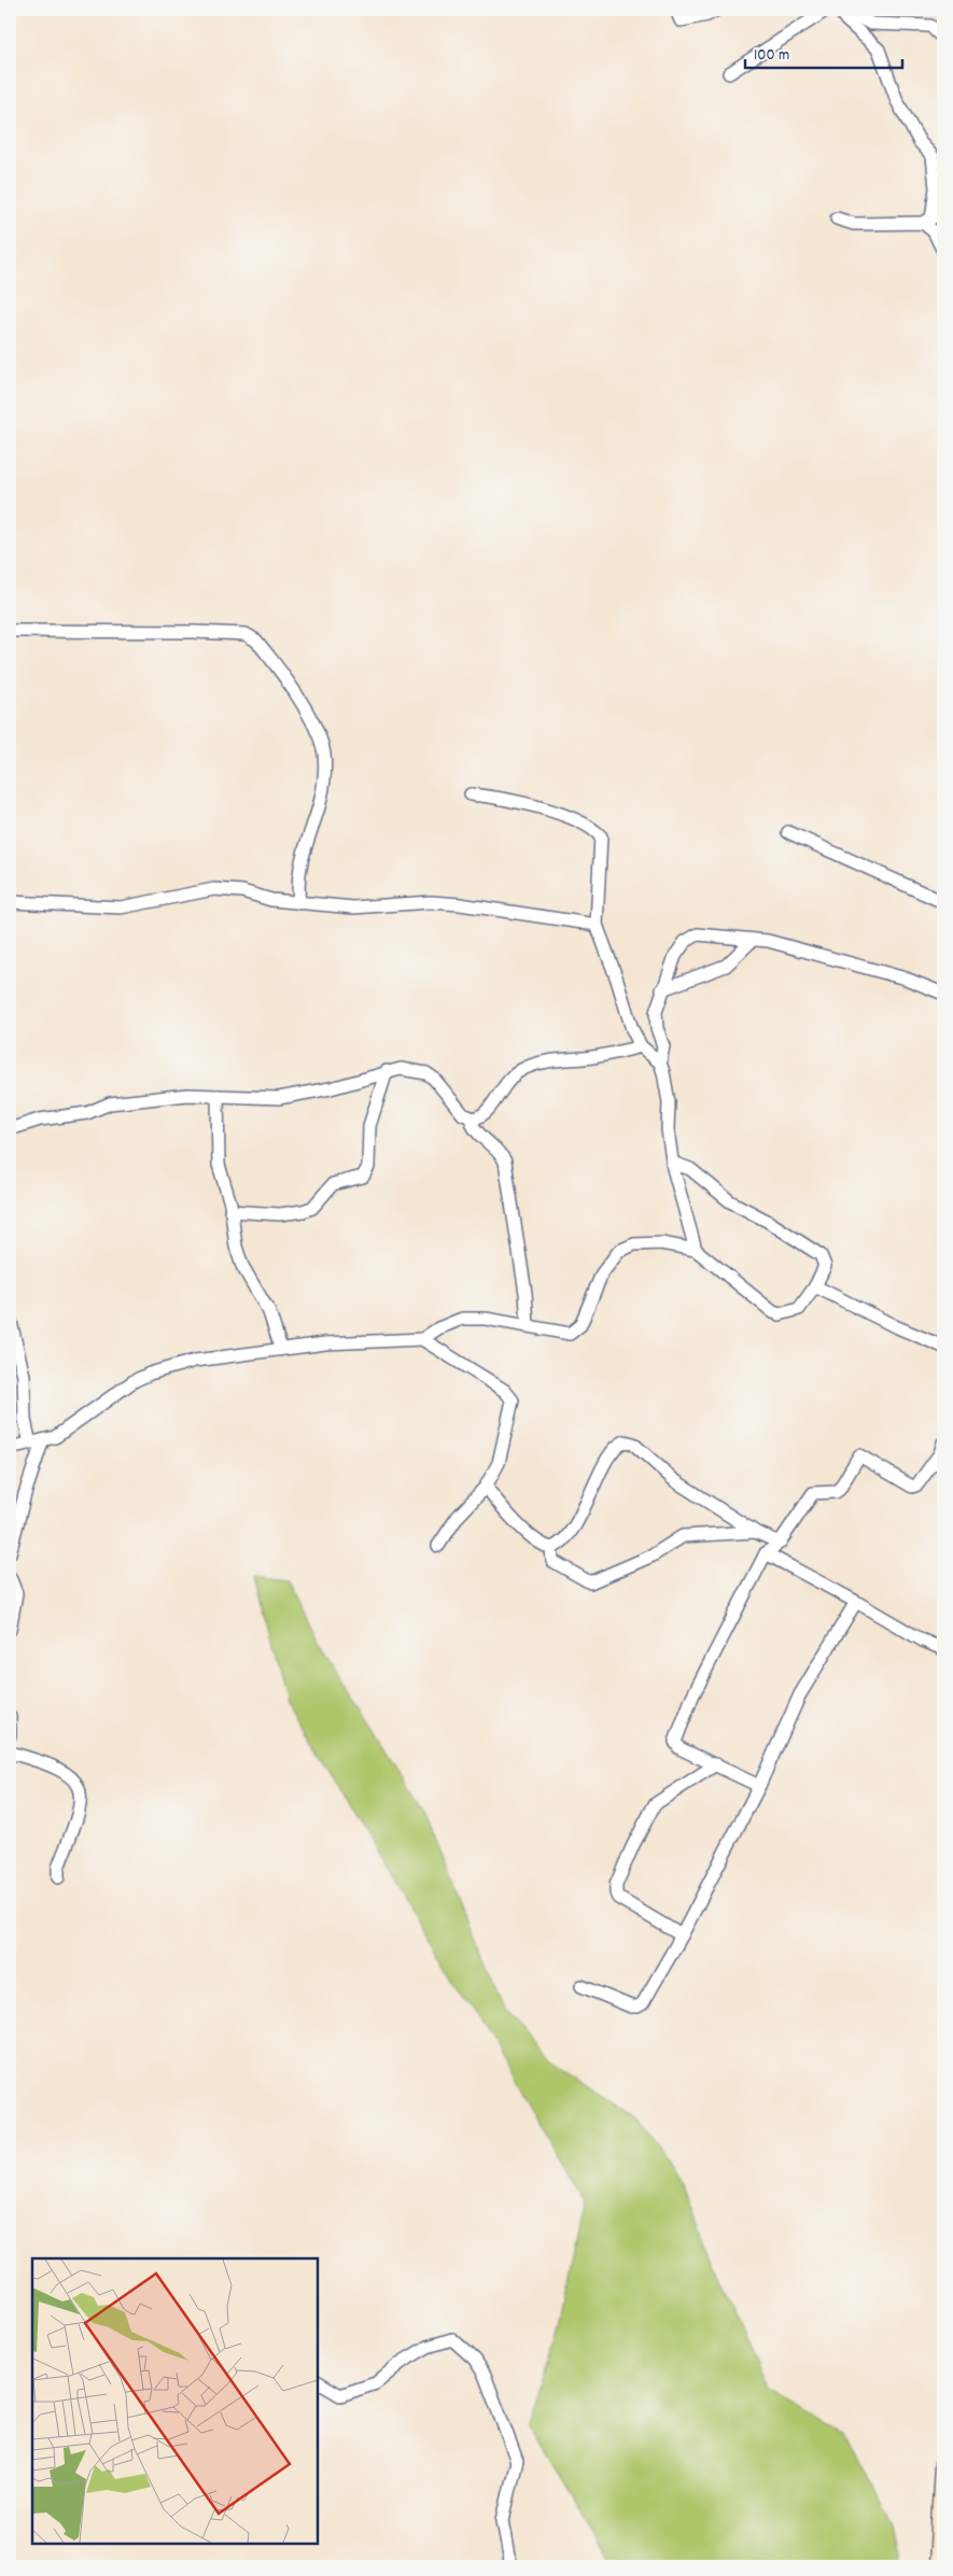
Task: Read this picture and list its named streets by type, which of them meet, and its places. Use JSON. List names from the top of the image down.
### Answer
{
  "scale_bar": "100 m"
}
